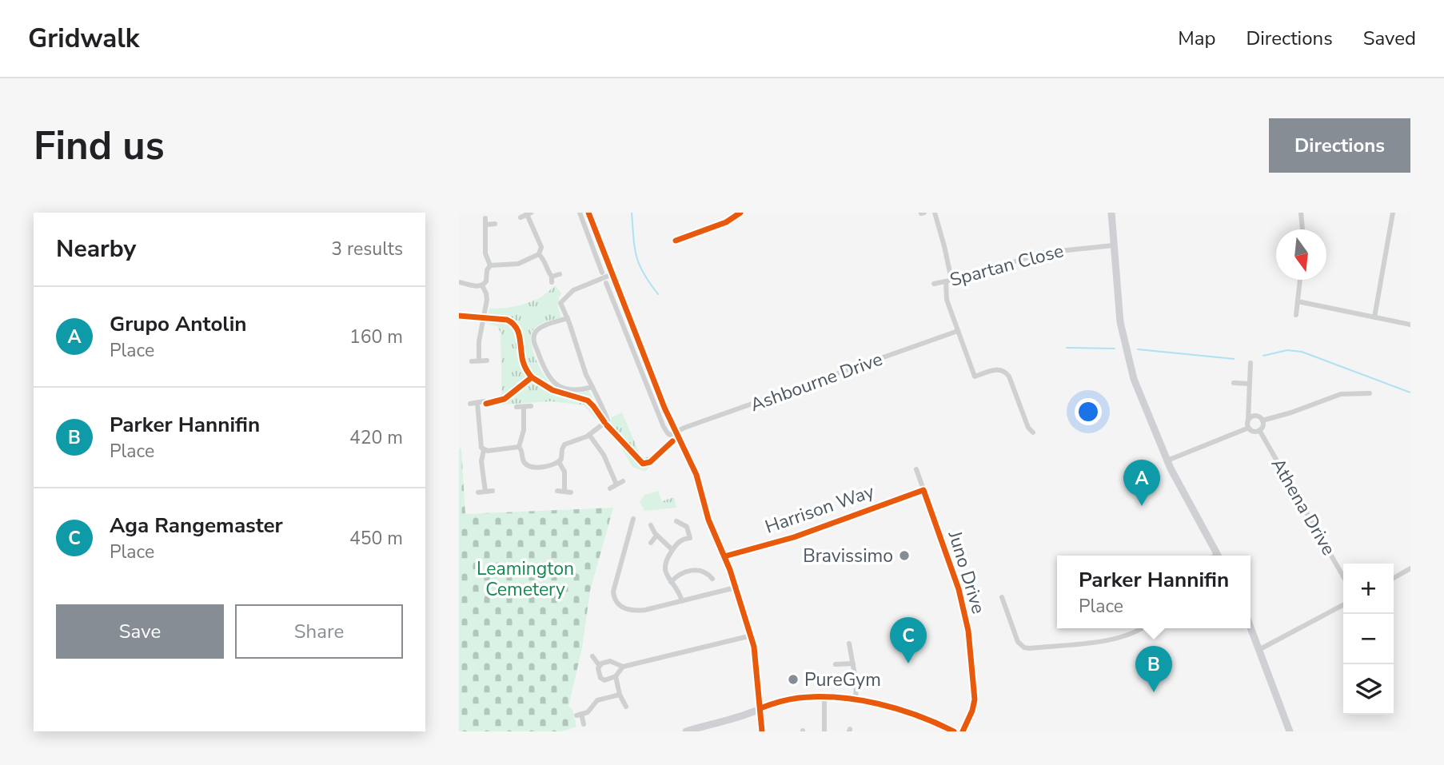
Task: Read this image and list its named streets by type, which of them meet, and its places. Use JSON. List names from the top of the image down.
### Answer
{
  "streets": {
    "street": [
      "Spartan Close",
      "Ashbourne Drive",
      "Athena Drive",
      "Harrison Way",
      "Juno Drive"
    ]
  },
  "crossings": [
    ["Harrison Way", "Juno Drive"]
  ],
  "parks": ["Leamington Cemetery"],
  "places": ["Bravissimo", "PureGym"],
  "north": "bottom",
  "page": {
    "header": "Gridwalk",
    "nav": ["Map", "Directions", "Saved"],
    "buttons": [
      "Directions",
      ["Save", "Share"]
    ],
    "title": "Find us",
    "heading": ["Nearby", "3 results"],
    "list": [
      {
        "mark": "A",
        "name": "Grupo Antolin",
        "note": "Place",
        "value": "160 m"
      },
      {
        "mark": "B",
        "name": "Parker Hannifin",
        "note": "Place",
        "value": "420 m"
      },
      {
        "mark": "C",
        "name": "Aga Rangemaster",
        "note": "Place",
        "value": "450 m"
      }
    ],
    "pins": ["A", "C", "B"],
    "popup": ["Parker Hannifin", "Place"],
    "map_buttons": ["+", "−"]
  }
}
